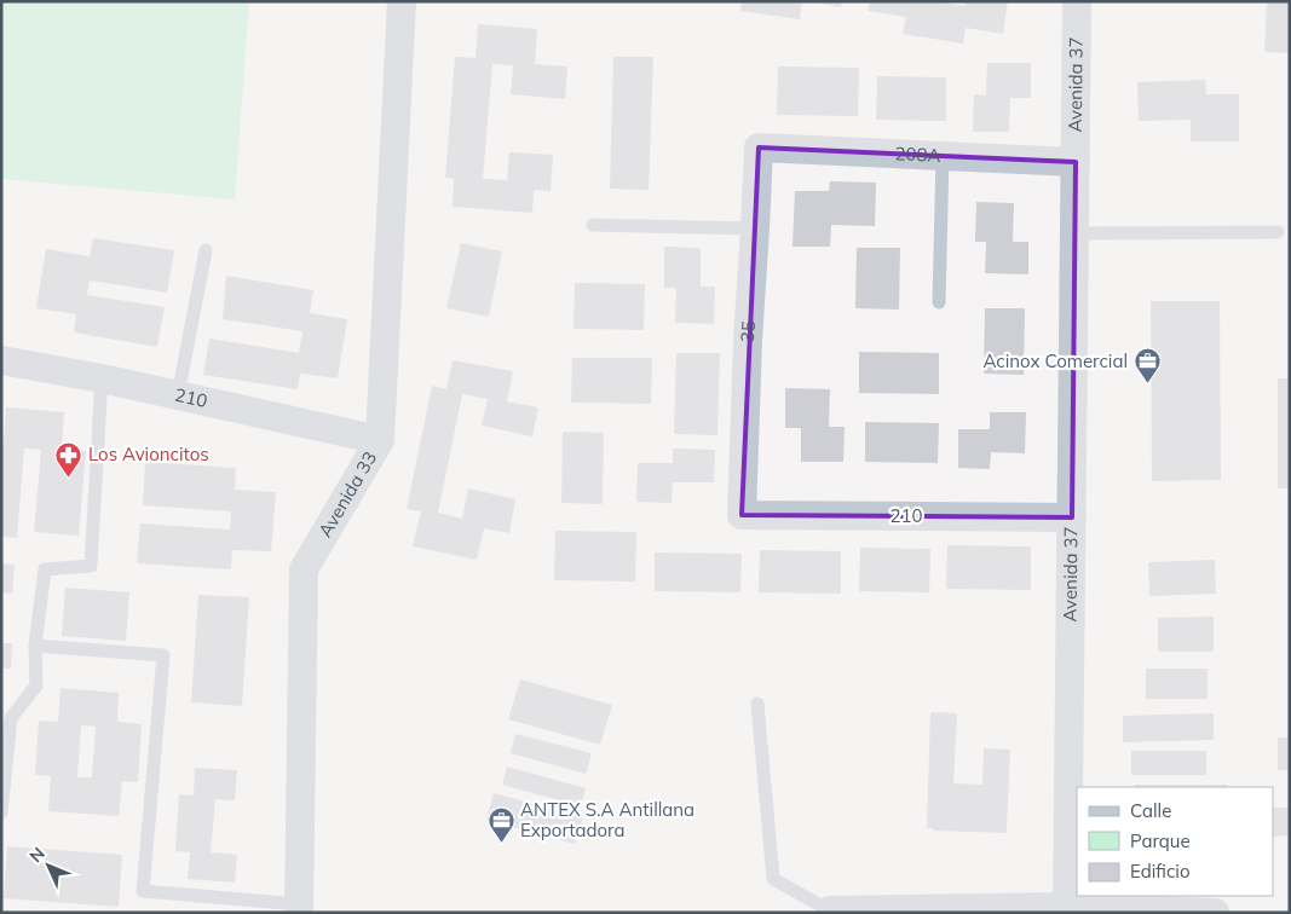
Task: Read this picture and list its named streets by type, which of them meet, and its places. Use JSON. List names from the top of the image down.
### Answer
{
  "streets": {
    "street": [
      "Avenida 37",
      "208A",
      "35",
      "210",
      "Avenida 33"
    ]
  },
  "crossings": [
    ["Avenida 37", "208A"],
    ["Avenida 37", "210"],
    ["208A", "35"],
    ["35", "210"],
    ["210", "Avenida 33"]
  ],
  "places": {
    "office": ["Acinox Comercial", "ANTEX S.A Antillana Exportadora"],
    "pharmacy": ["Los Avioncitos"]
  },
  "legend": ["Calle", "Parque", "Edificio"],
  "north": "top left"
}
